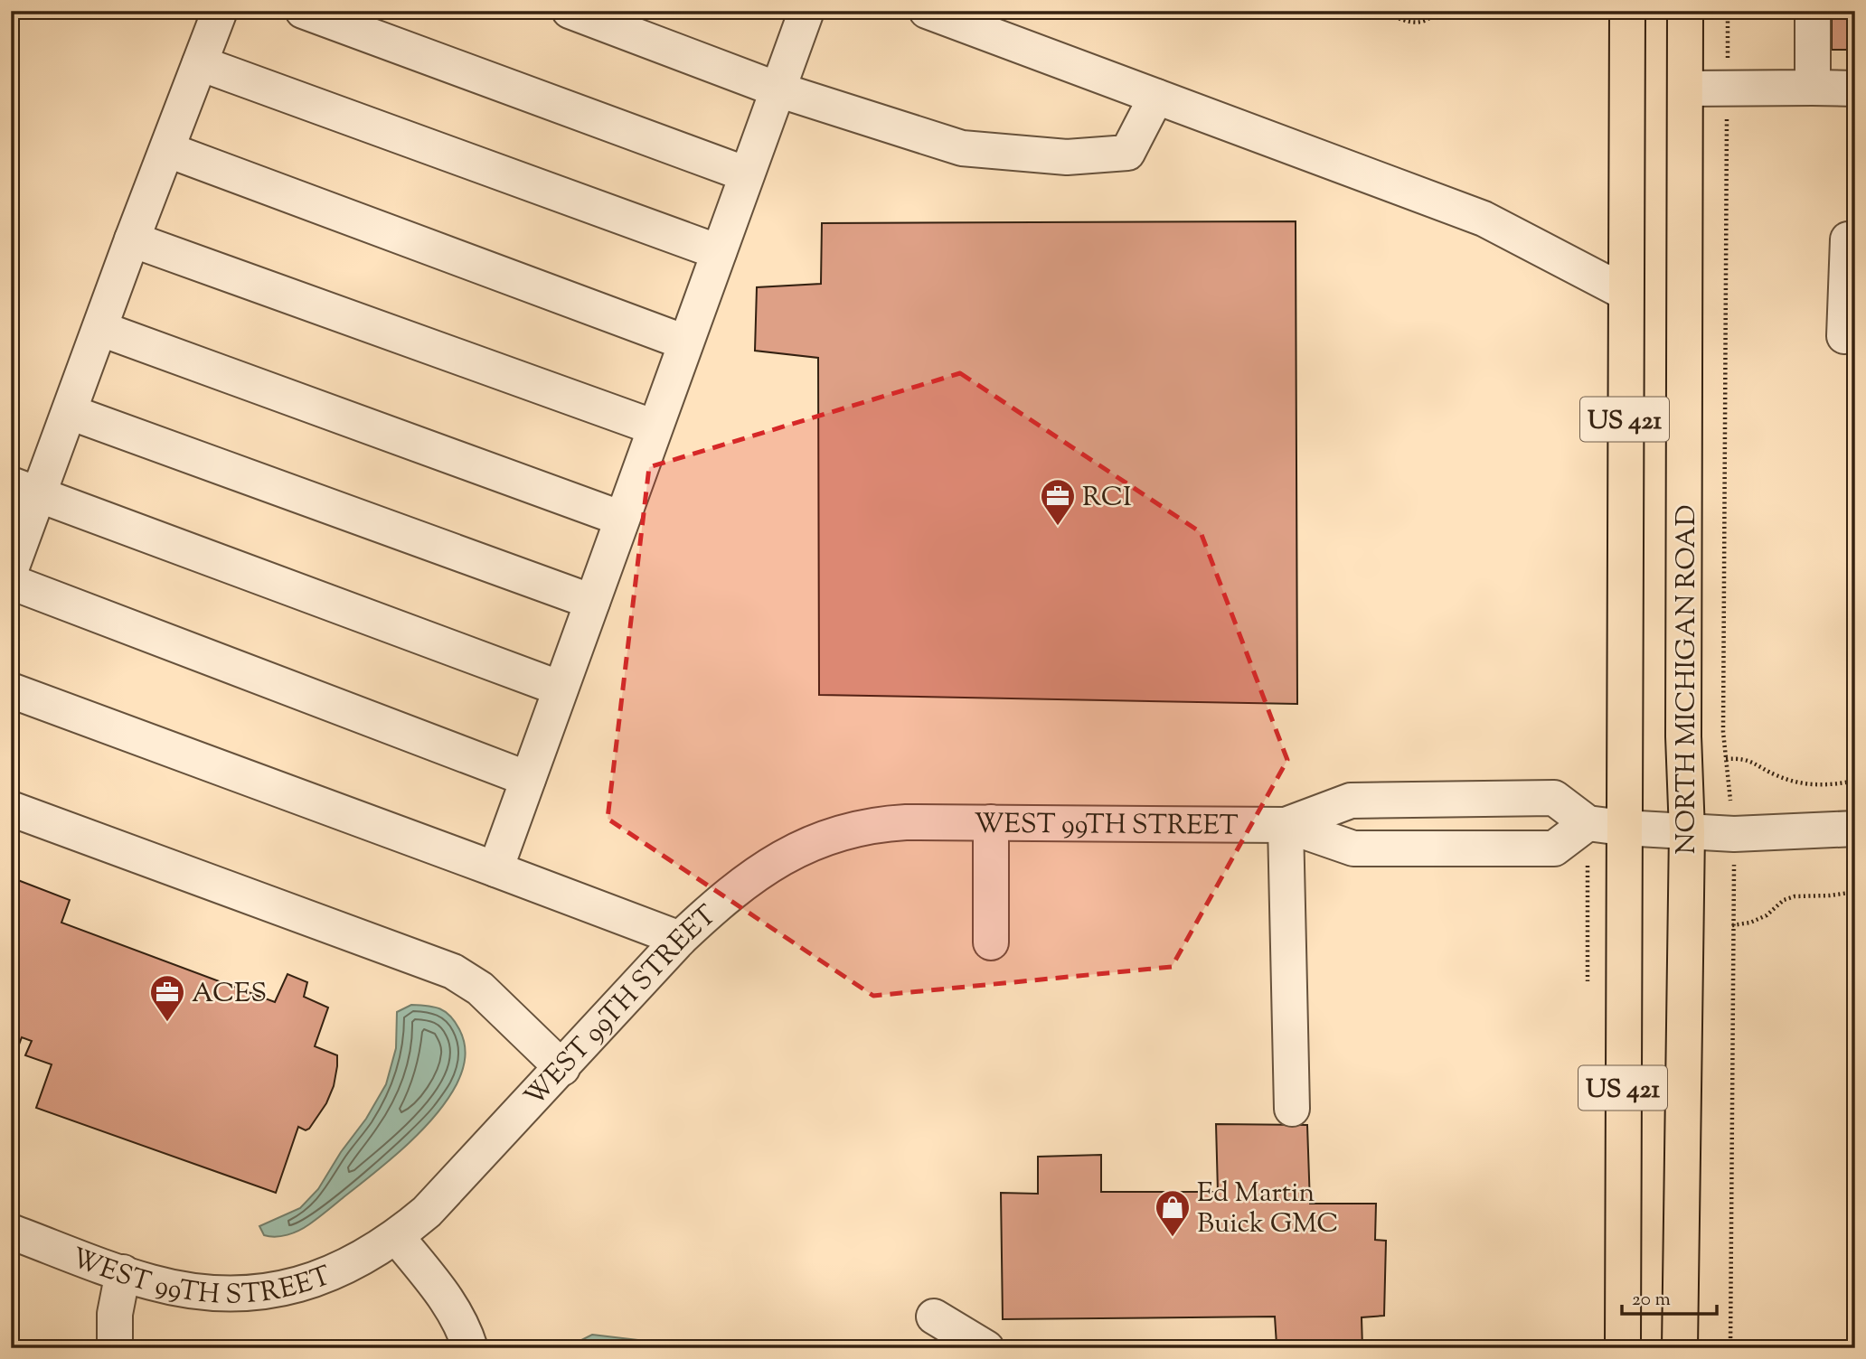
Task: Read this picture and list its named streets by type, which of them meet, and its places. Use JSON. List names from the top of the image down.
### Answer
{
  "streets": {
    "main road": ["US 421", "NORTH MICHIGAN ROAD"],
    "street": ["WEST 99TH STREET"]
  },
  "crossings": [
    ["US 421", "WEST 99TH STREET"],
    ["NORTH MICHIGAN ROAD", "WEST 99TH STREET"]
  ],
  "places": {
    "office": ["RCI", "ACES"],
    "shop": ["Ed Martin Buick GMC"]
  },
  "scale_bar": "20 m"
}
